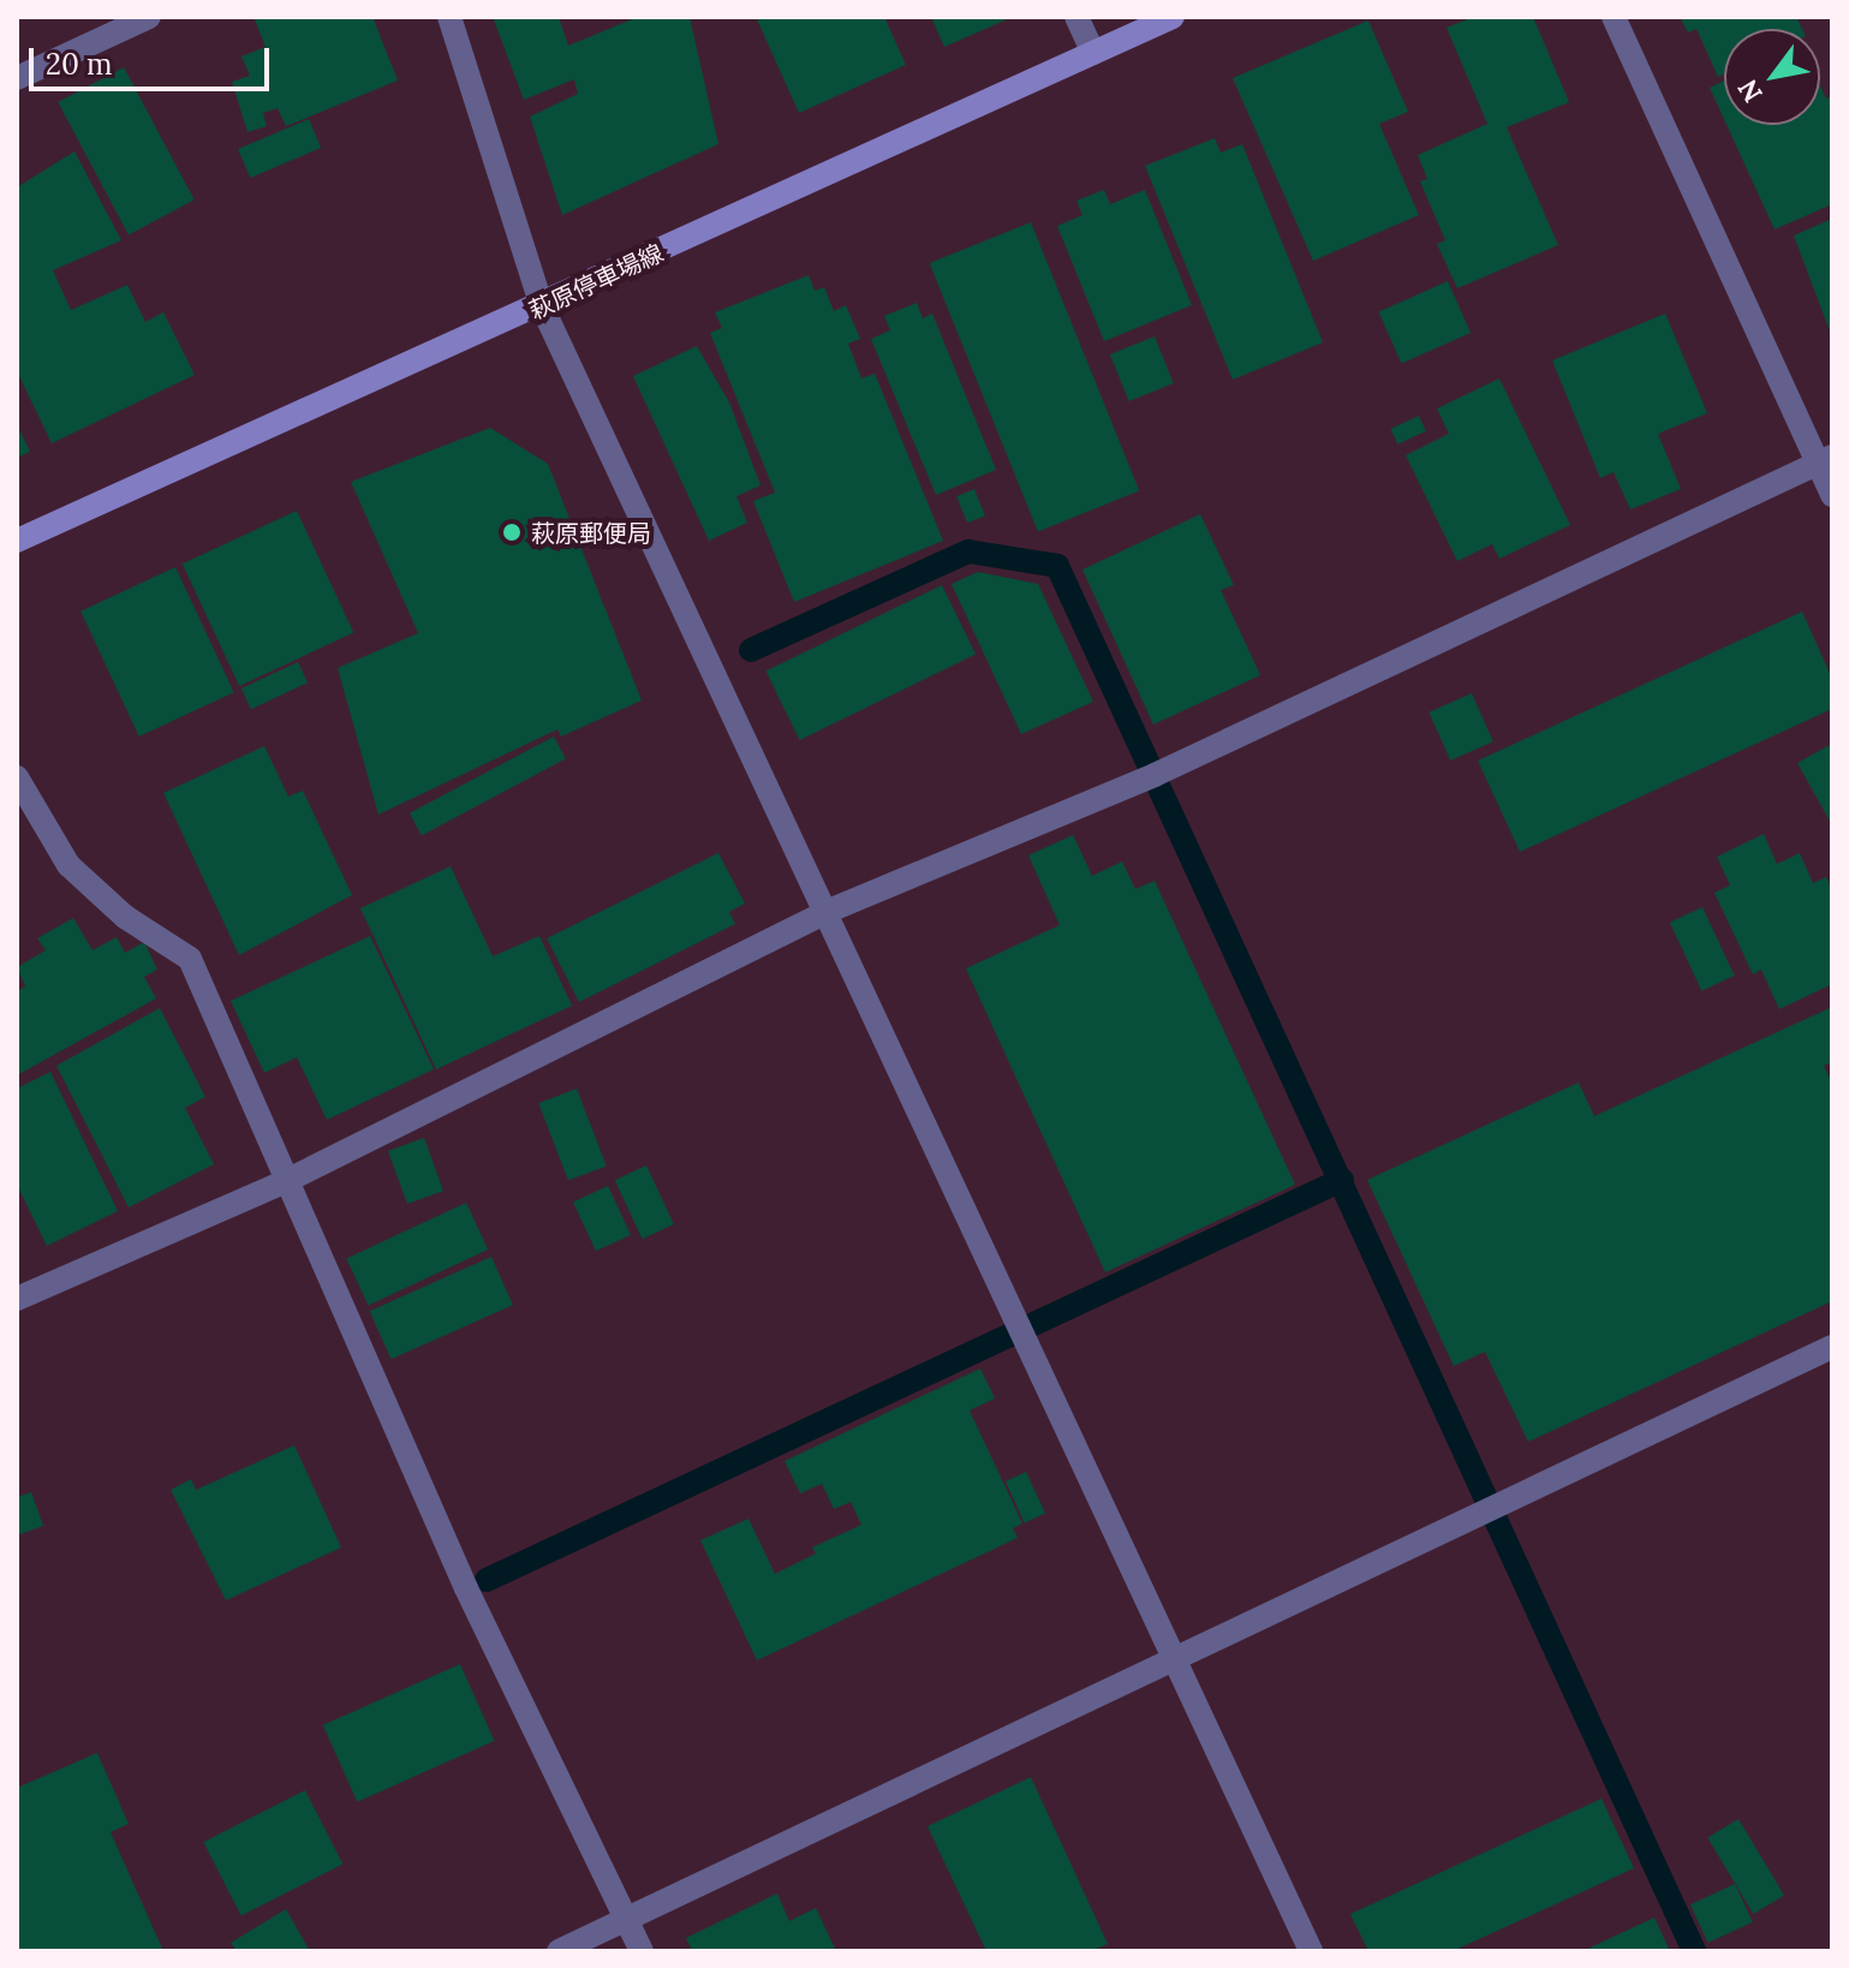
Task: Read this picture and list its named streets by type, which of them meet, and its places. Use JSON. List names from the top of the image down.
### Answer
{
  "streets": {
    "main road": ["萩原停車場線"]
  },
  "places": ["萩原郵便局"],
  "scale_bar": "20 m",
  "north": "bottom left"
}
